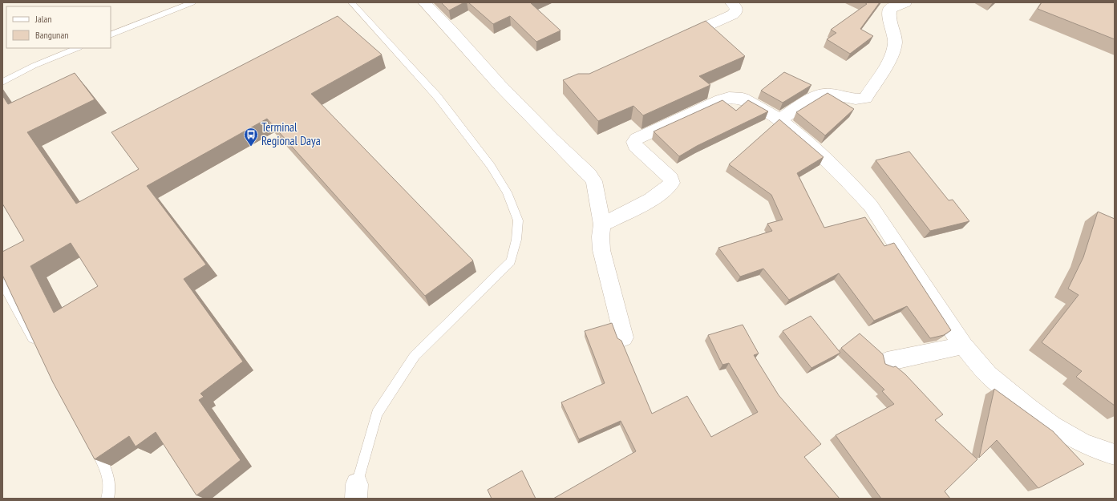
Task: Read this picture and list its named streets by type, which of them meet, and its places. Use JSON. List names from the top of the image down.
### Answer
{
  "places": {
    "bus stop": ["Terminal Regional Daya"]
  },
  "legend": ["Jalan", "Bangunan"]
}
